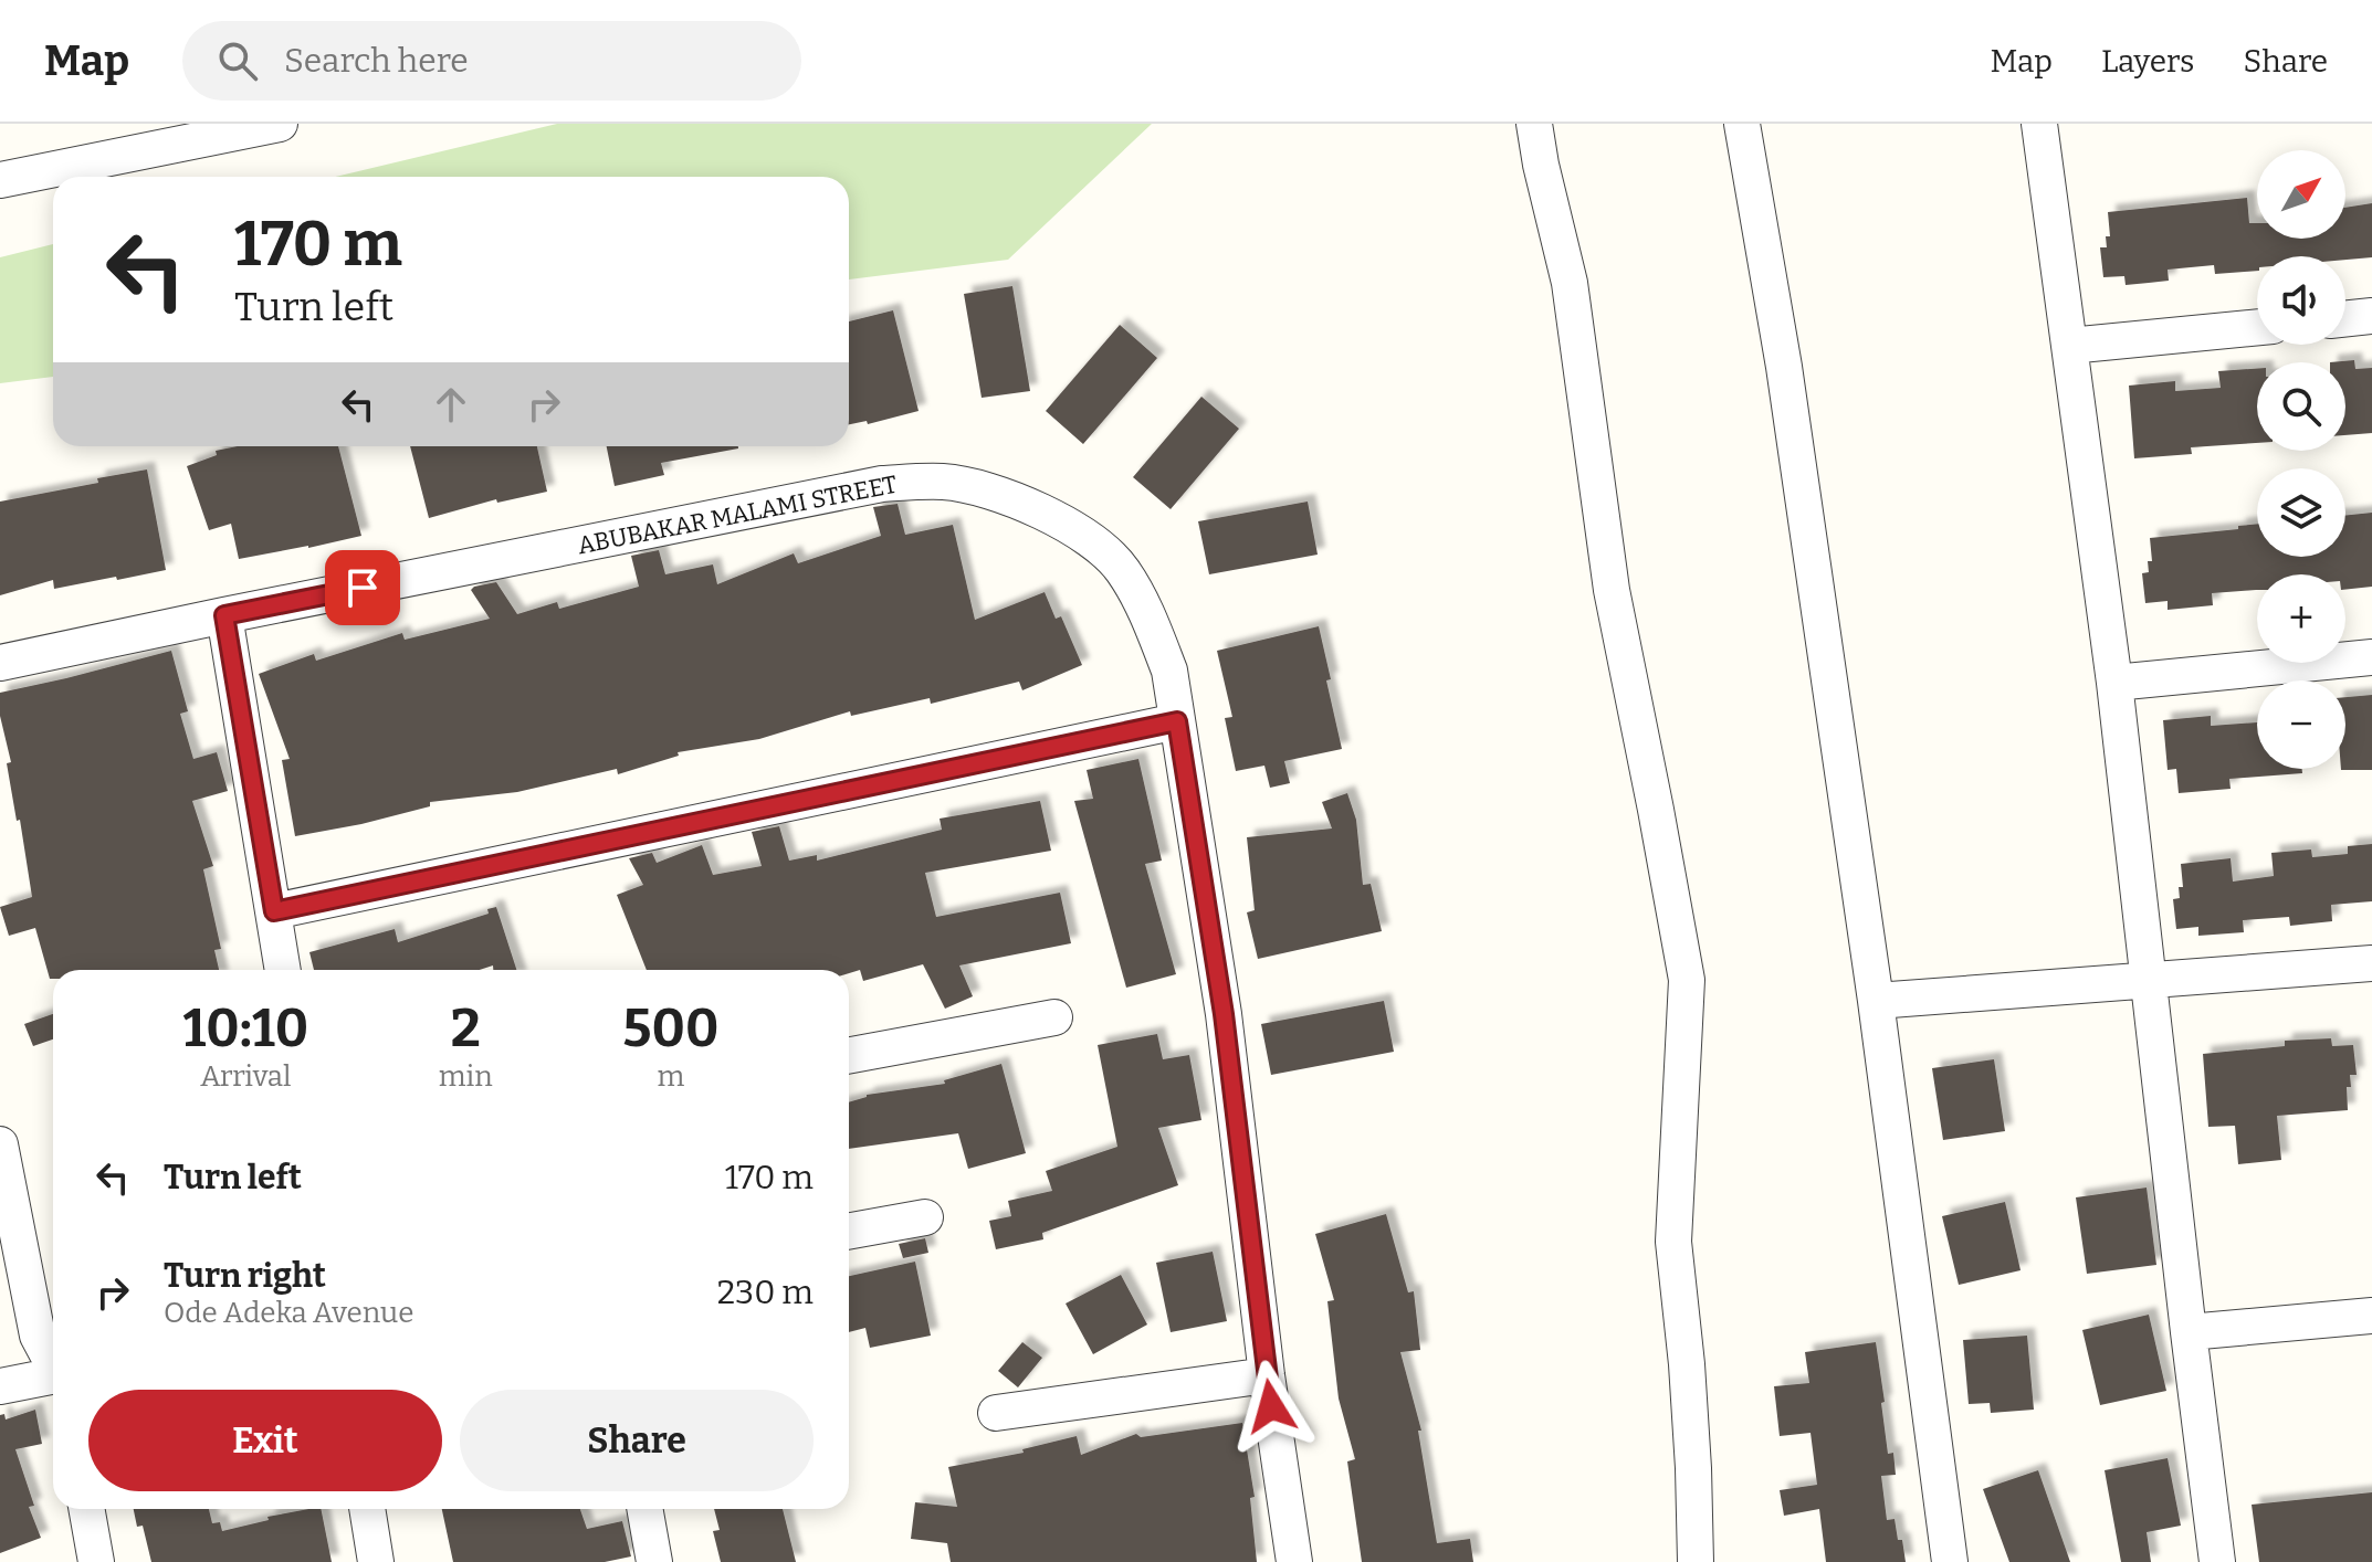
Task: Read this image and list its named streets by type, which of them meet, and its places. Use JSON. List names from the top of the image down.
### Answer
{
  "streets": {
    "street": ["ABUBAKAR MALAMI STREET"]
  },
  "north": "top right",
  "page": {
    "header": "Map",
    "search": "Search here",
    "nav": ["Map", "Layers", "Share"],
    "map_buttons": ["+", "−"],
    "turn": ["170 m", "Turn left"],
    "eta": [
      "10:10",
      "Arrival",
      "2",
      "min",
      "500",
      "m"
    ],
    "list": [
      {
        "name": "Turn left",
        "value": "170 m"
      },
      {
        "name": "Turn right",
        "note": "Ode Adeka Avenue",
        "value": "230 m"
      }
    ],
    "buttons": ["Exit", "Share"]
  }
}
